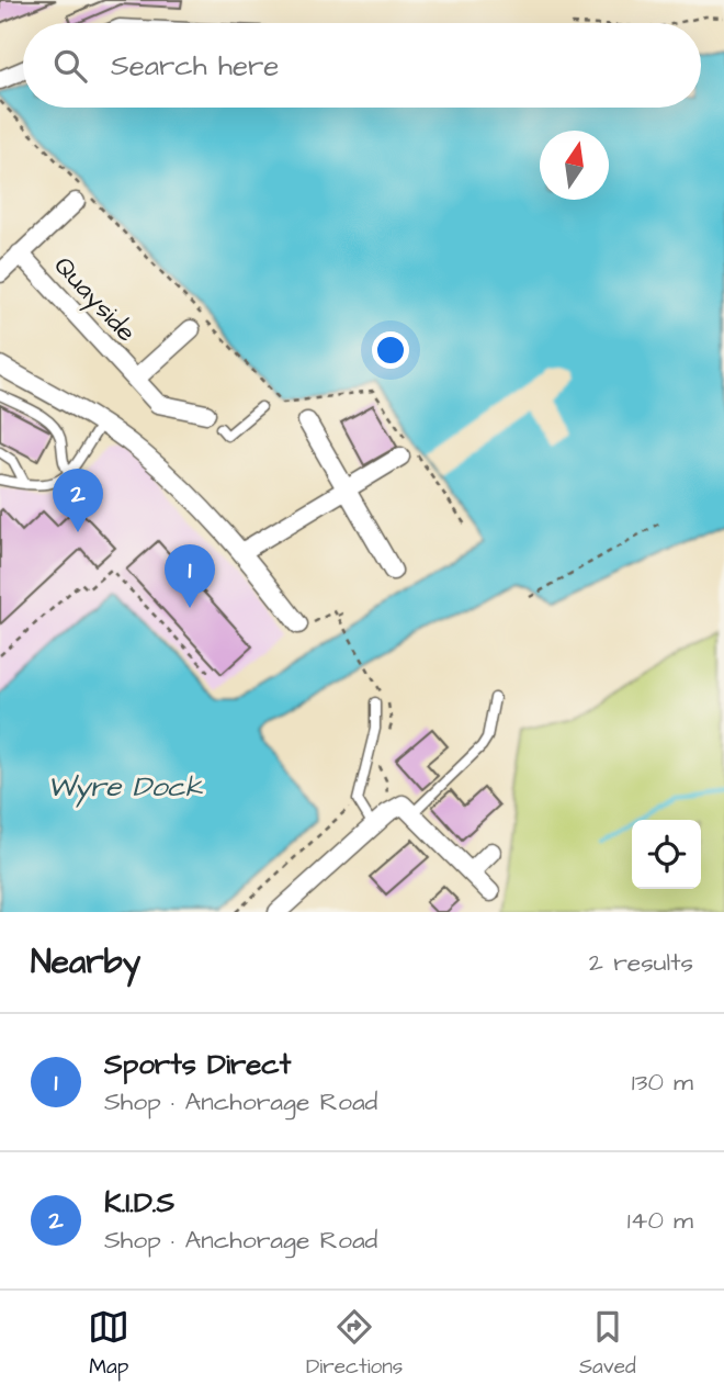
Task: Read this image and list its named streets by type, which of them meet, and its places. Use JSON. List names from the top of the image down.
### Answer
{
  "streets": {
    "street": ["Quayside"]
  },
  "water": ["Wyre Dock"],
  "north": "top",
  "page": {
    "search": "Search here",
    "pins": ["2", "1"],
    "heading": ["Nearby", "2 results"],
    "list": [
      {
        "mark": "1",
        "name": "Sports Direct",
        "note": "Shop · Anchorage Road",
        "value": "130 m"
      },
      {
        "mark": "2",
        "name": "K.I.D.S",
        "note": "Shop · Anchorage Road",
        "value": "140 m"
      }
    ],
    "nav": ["Map", "Directions", "Saved"]
  }
}
